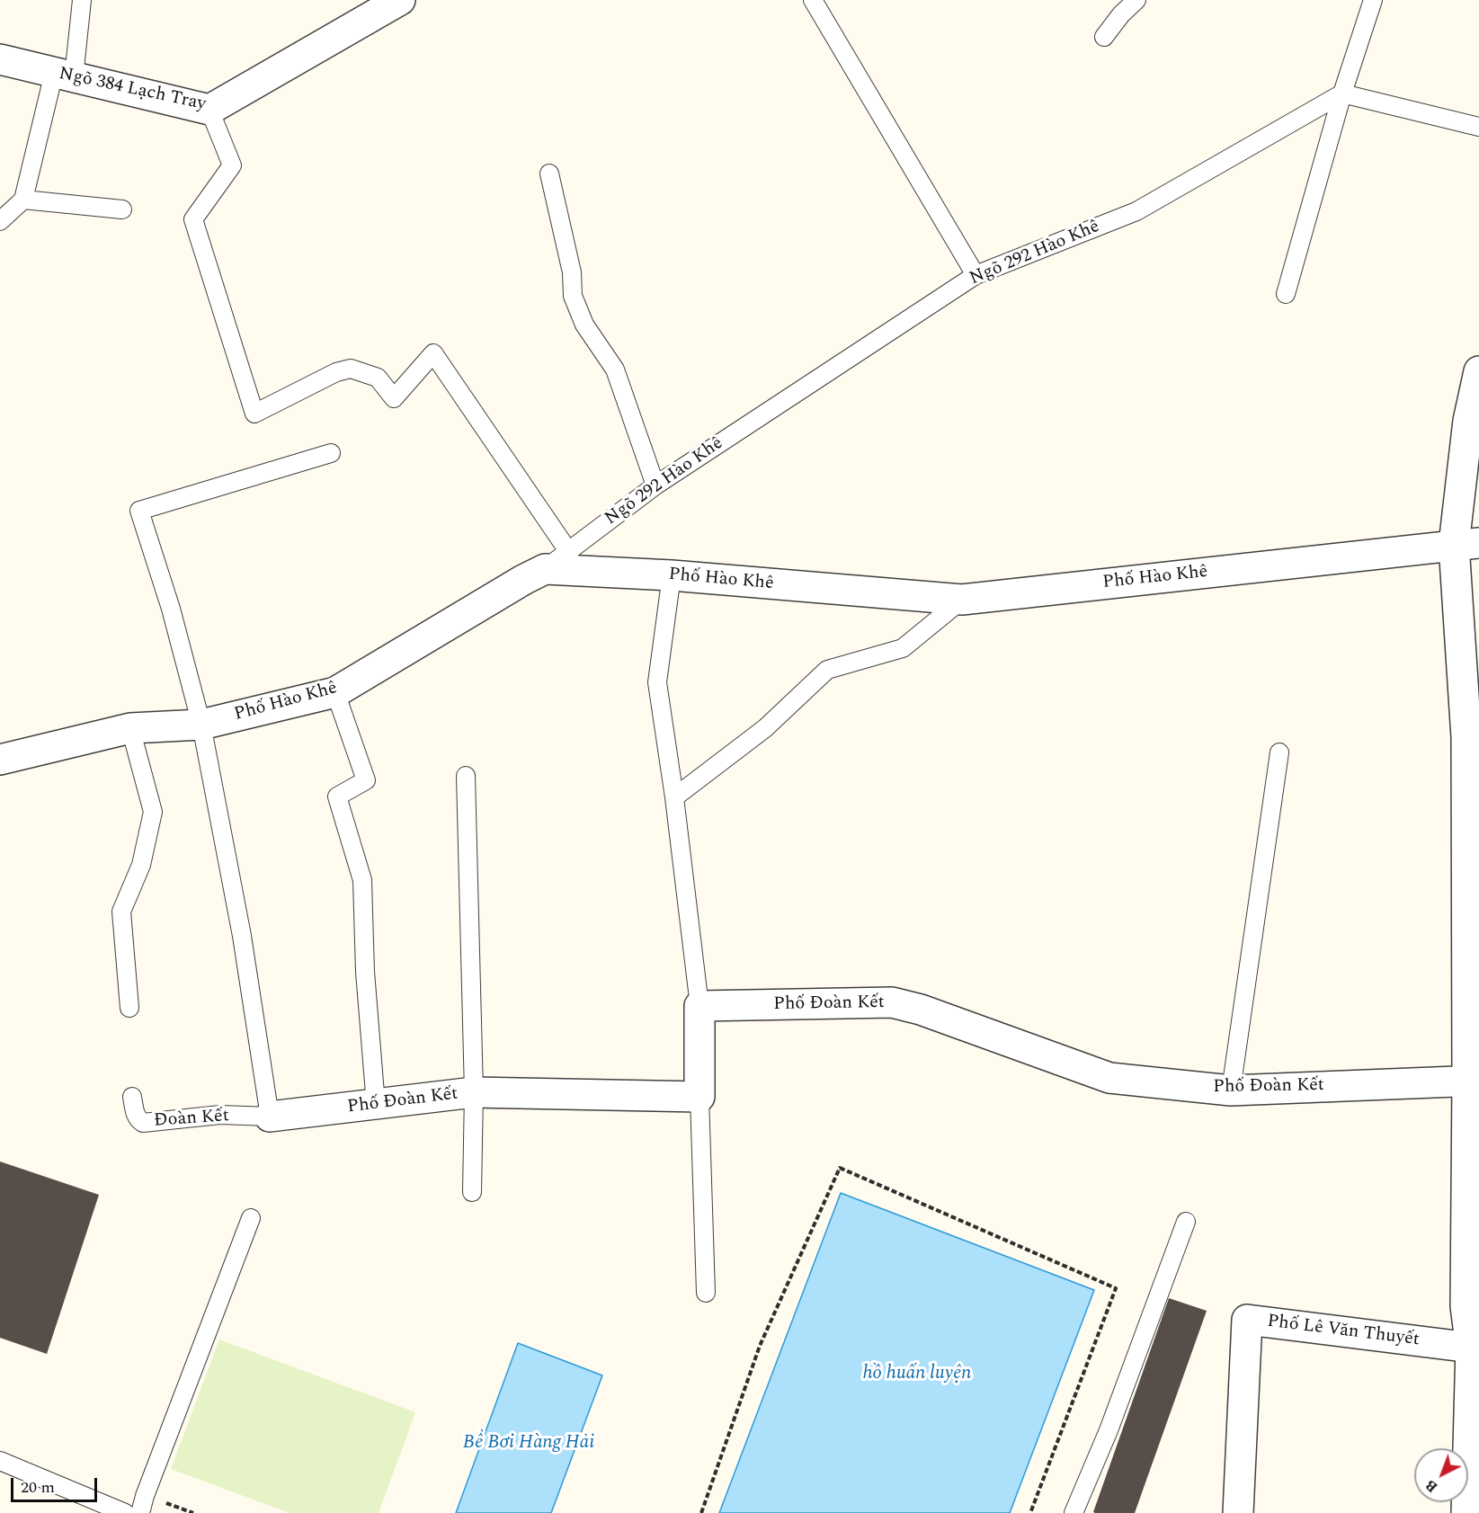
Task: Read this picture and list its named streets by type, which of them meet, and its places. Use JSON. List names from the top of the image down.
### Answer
{
  "streets": {
    "street": [
      "Ngõ 384 Lạch Tray",
      "Phố Hào Khê",
      "Phố Đoàn Kết",
      "Phố Lê Văn Thuyết"
    ],
    "lane": ["Ngõ 292 Hào Khê", "Đoàn Kết"]
  },
  "crossings": [
    ["Ngõ 292 Hào Khê", "Phố Hào Khê"],
    ["Phố Đoàn Kết", "Đoàn Kết"]
  ],
  "water": ["hồ huấn luyện", "Bể Bơi Hàng Hải"],
  "scale_bar": "20 m",
  "north": "bottom left"
}
